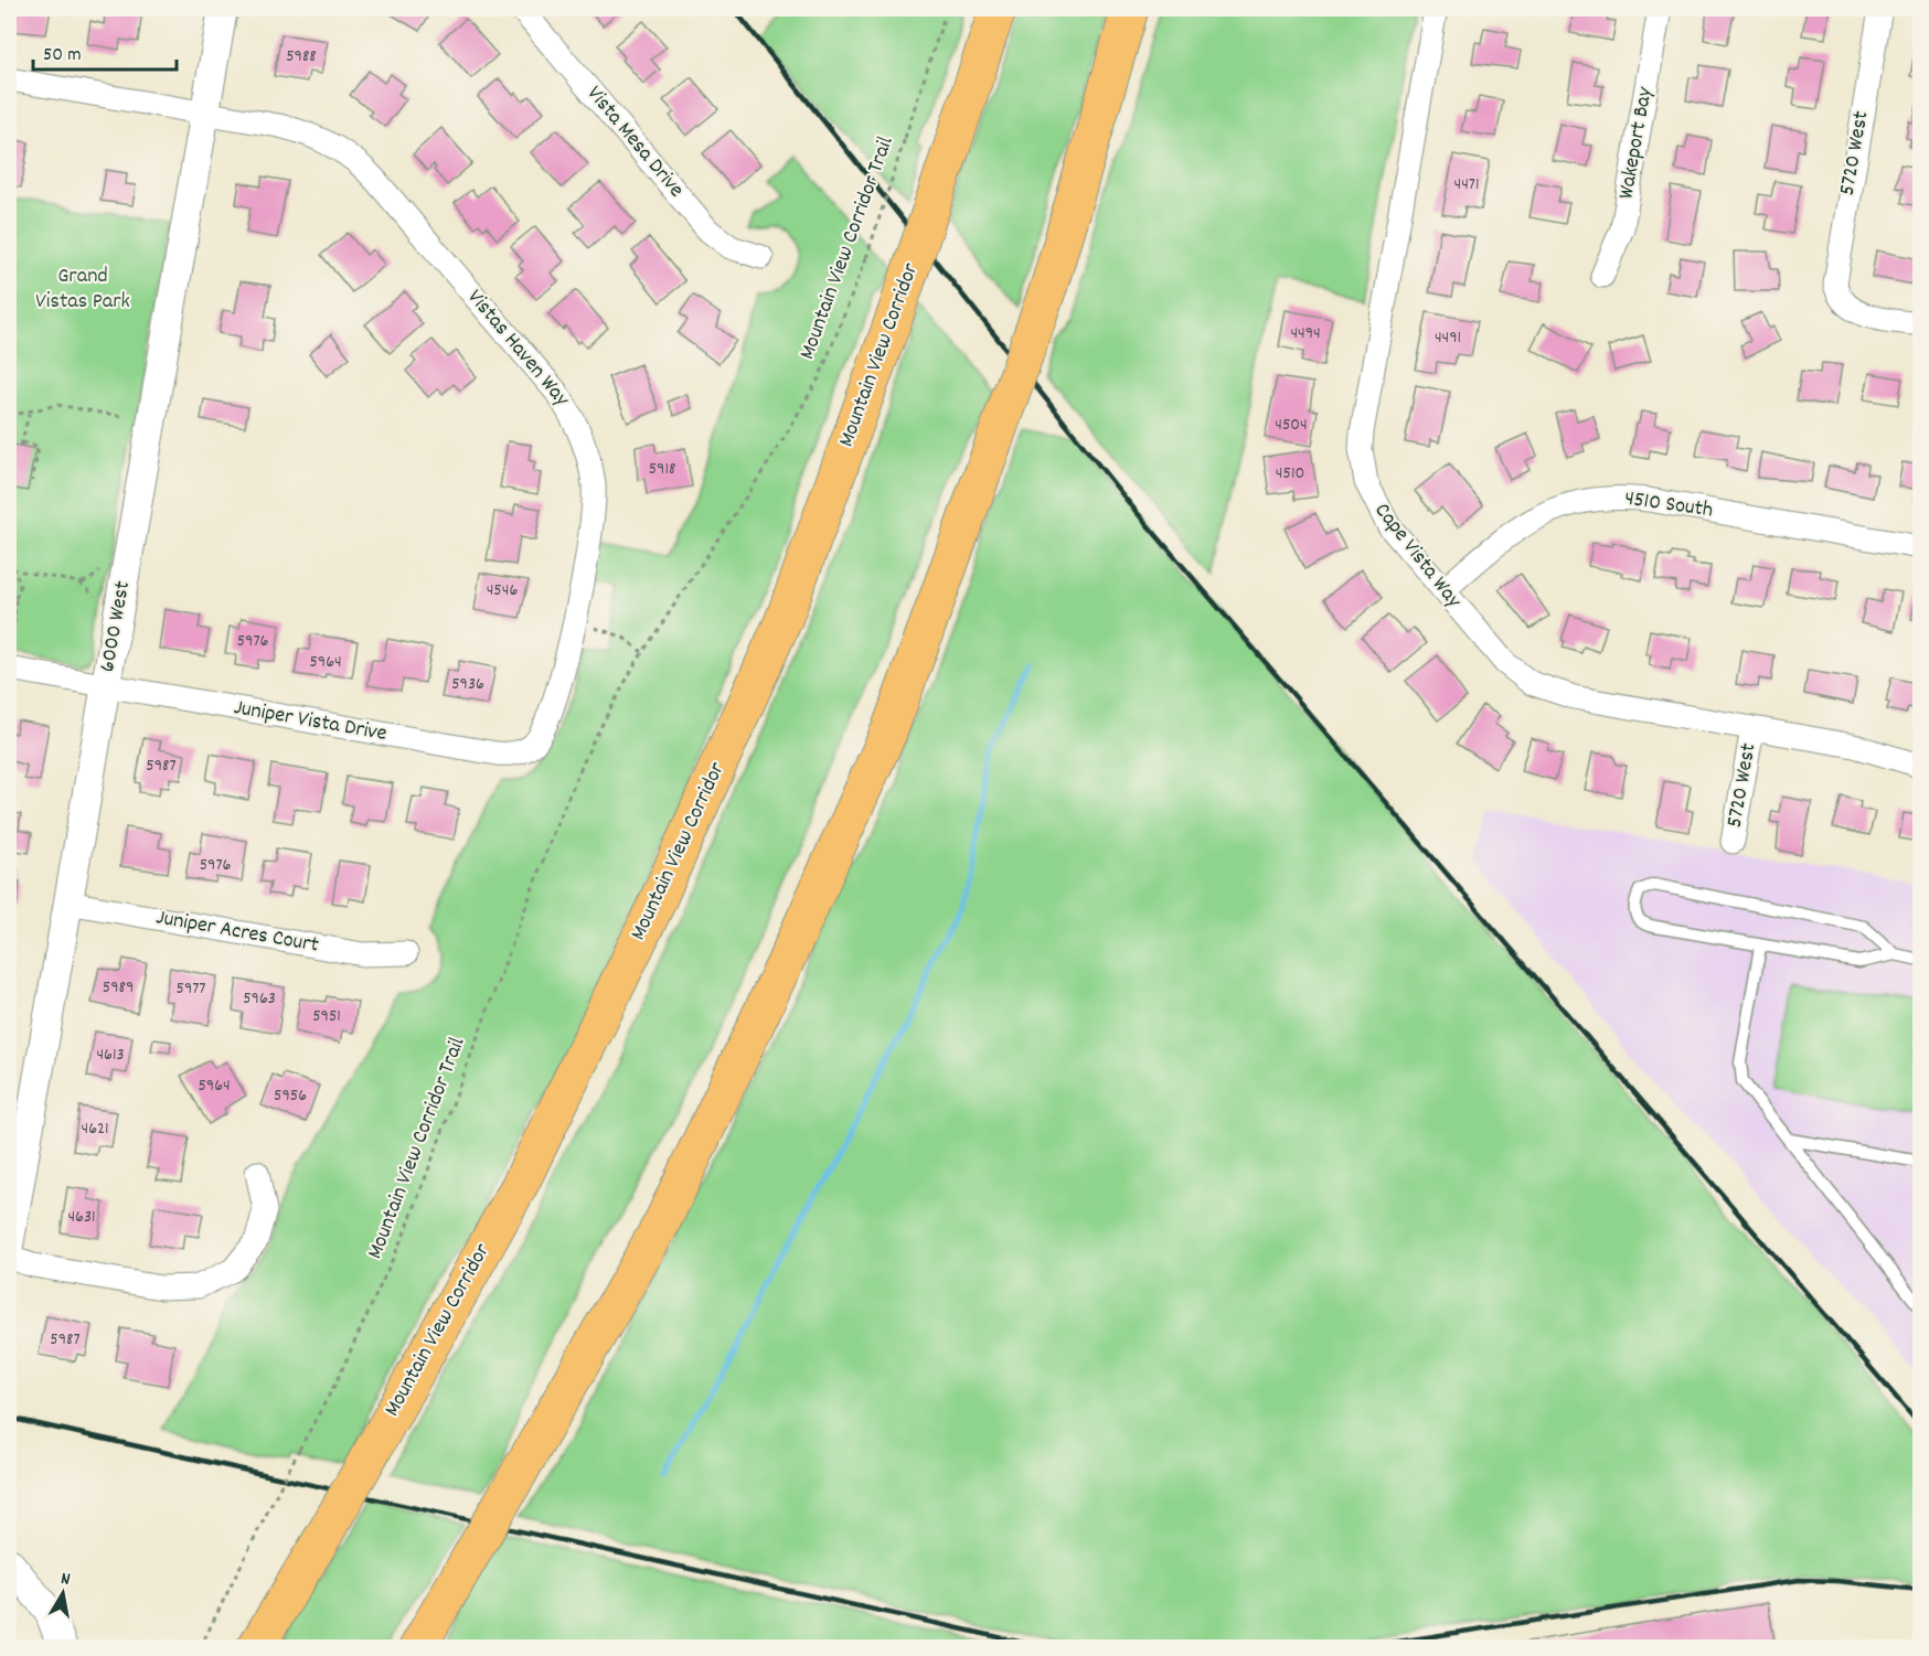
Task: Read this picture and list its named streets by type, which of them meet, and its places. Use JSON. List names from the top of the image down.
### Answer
{
  "streets": {
    "highway": ["Mountain View Corridor"],
    "street": [
      "Vista Mesa Drive",
      "Wakeport Bay",
      "5720 West",
      "Vistas Haven Way",
      "4510 South",
      "Cape Vista Way",
      "6000 West",
      "Juniper Vista Drive",
      "Juniper Acres Court"
    ],
    "path": ["Mountain View Corridor Trail"]
  },
  "crossings": [
    ["5720 West", "Cape Vista Way"],
    ["Vistas Haven Way", "6000 West"],
    ["Vistas Haven Way", "Juniper Vista Drive"],
    ["4510 South", "Cape Vista Way"],
    ["6000 West", "Juniper Vista Drive"],
    ["6000 West", "Juniper Acres Court"]
  ],
  "parks": ["Grand Vistas Park"],
  "house_numbers": [
    "5988",
    "4471",
    "4494",
    "4491",
    "4504",
    "5918",
    "4510",
    "4546",
    "5976",
    "5964",
    "5936",
    "5987",
    "5976",
    "5989",
    "5977",
    "5963",
    "5951",
    "4613",
    "5964",
    "5956",
    "4621",
    "4631",
    "5987"
  ],
  "scale_bar": "50 m",
  "north": "top"
}
